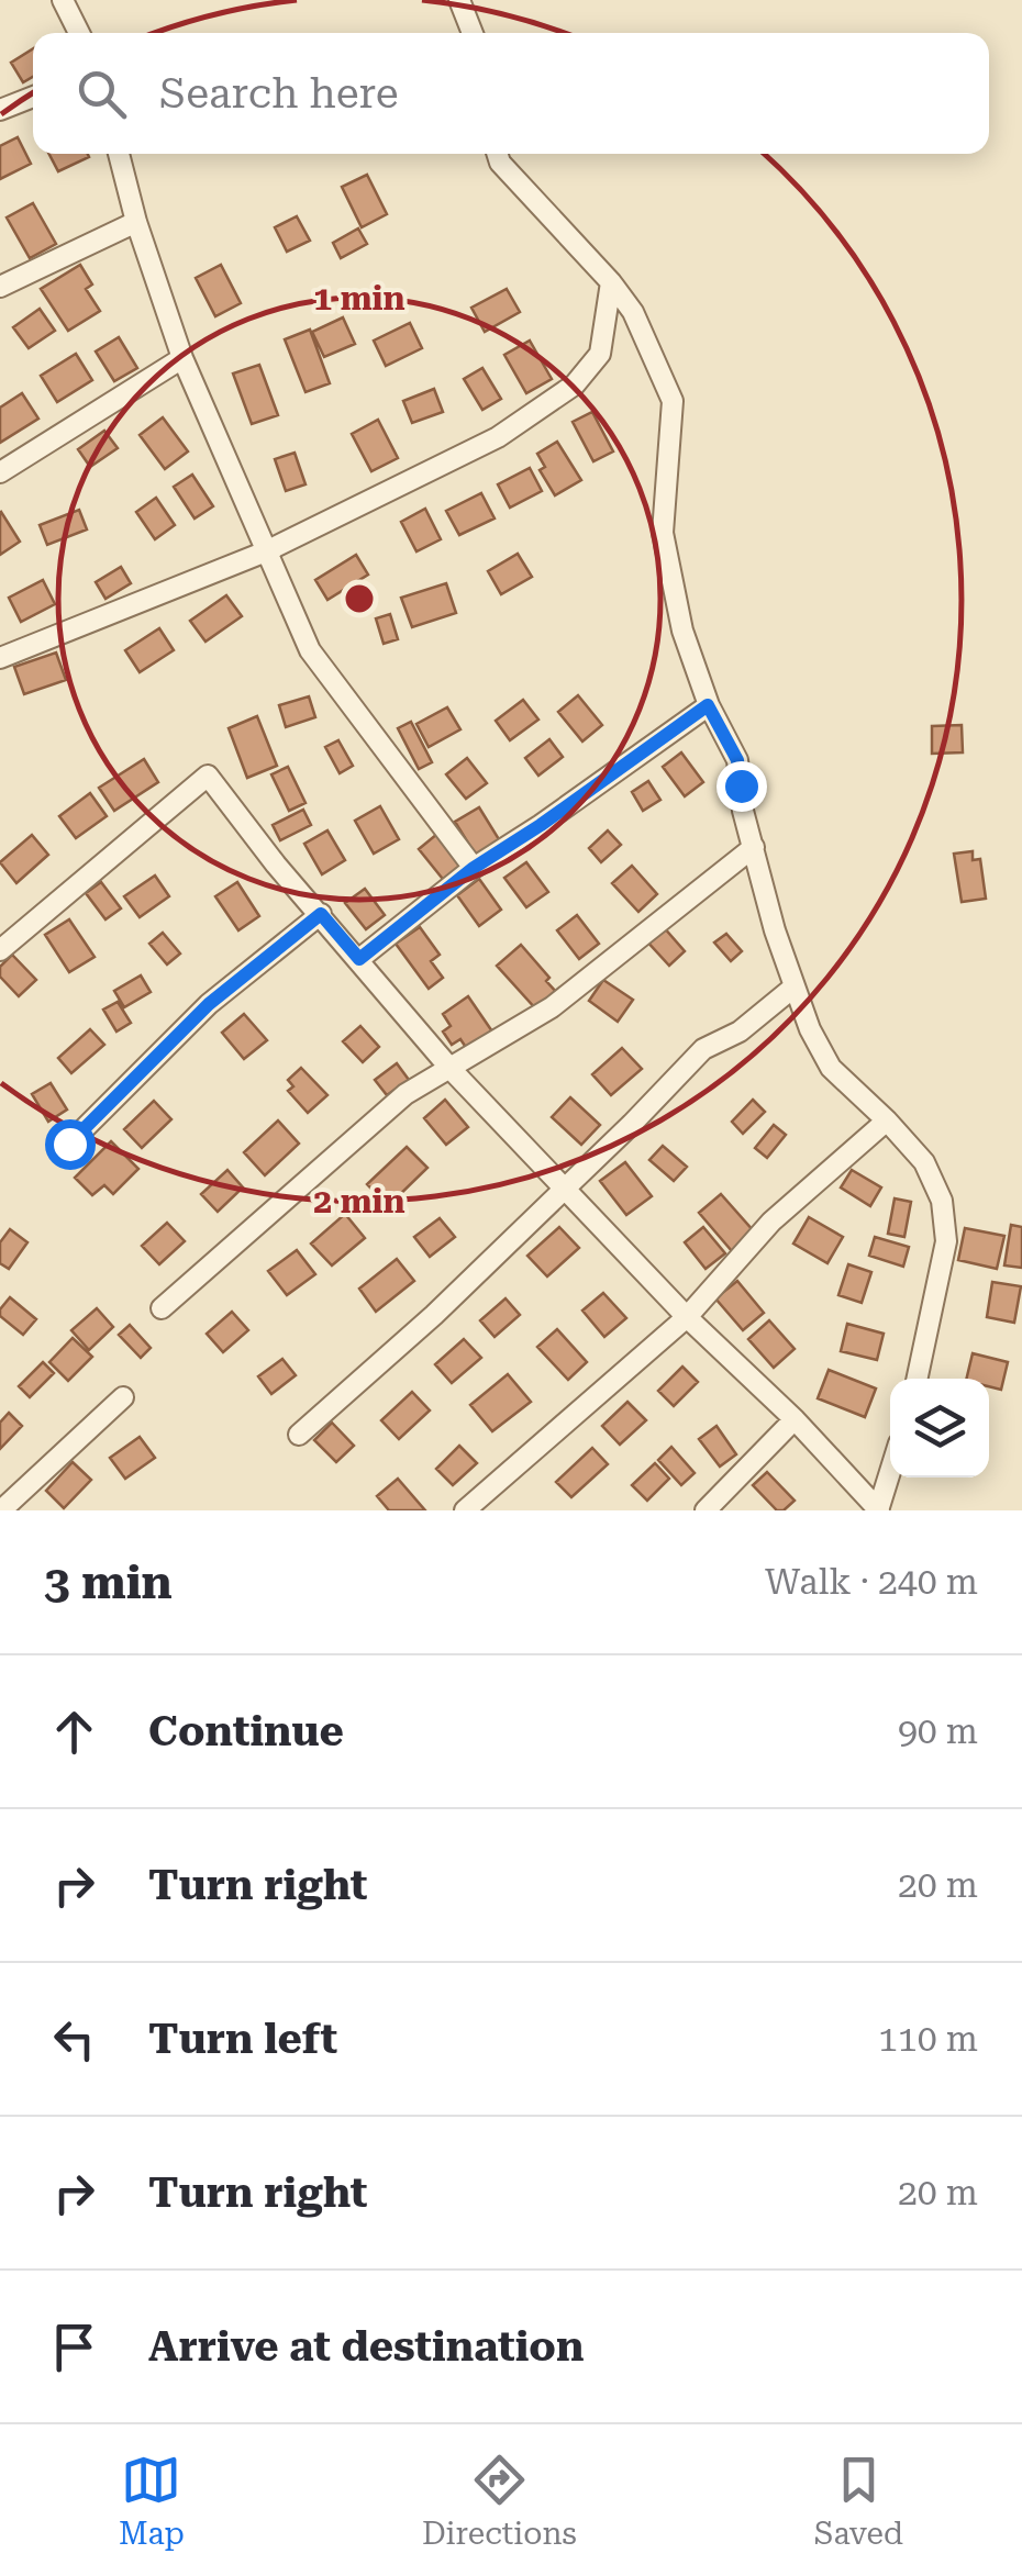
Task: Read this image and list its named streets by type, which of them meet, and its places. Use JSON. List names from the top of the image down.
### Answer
{
  "page": {
    "search": "Search here",
    "heading": ["3 min", "Walk · 240 m"],
    "list": [
      ["Continue", "90 m"],
      ["Turn right", "20 m"],
      ["Turn left", "110 m"],
      ["Turn right", "20 m"],
      "Arrive at destination"
    ],
    "nav": ["Map", "Directions", "Saved"]
  },
  "rings": ["1 min", "2 min"]
}
